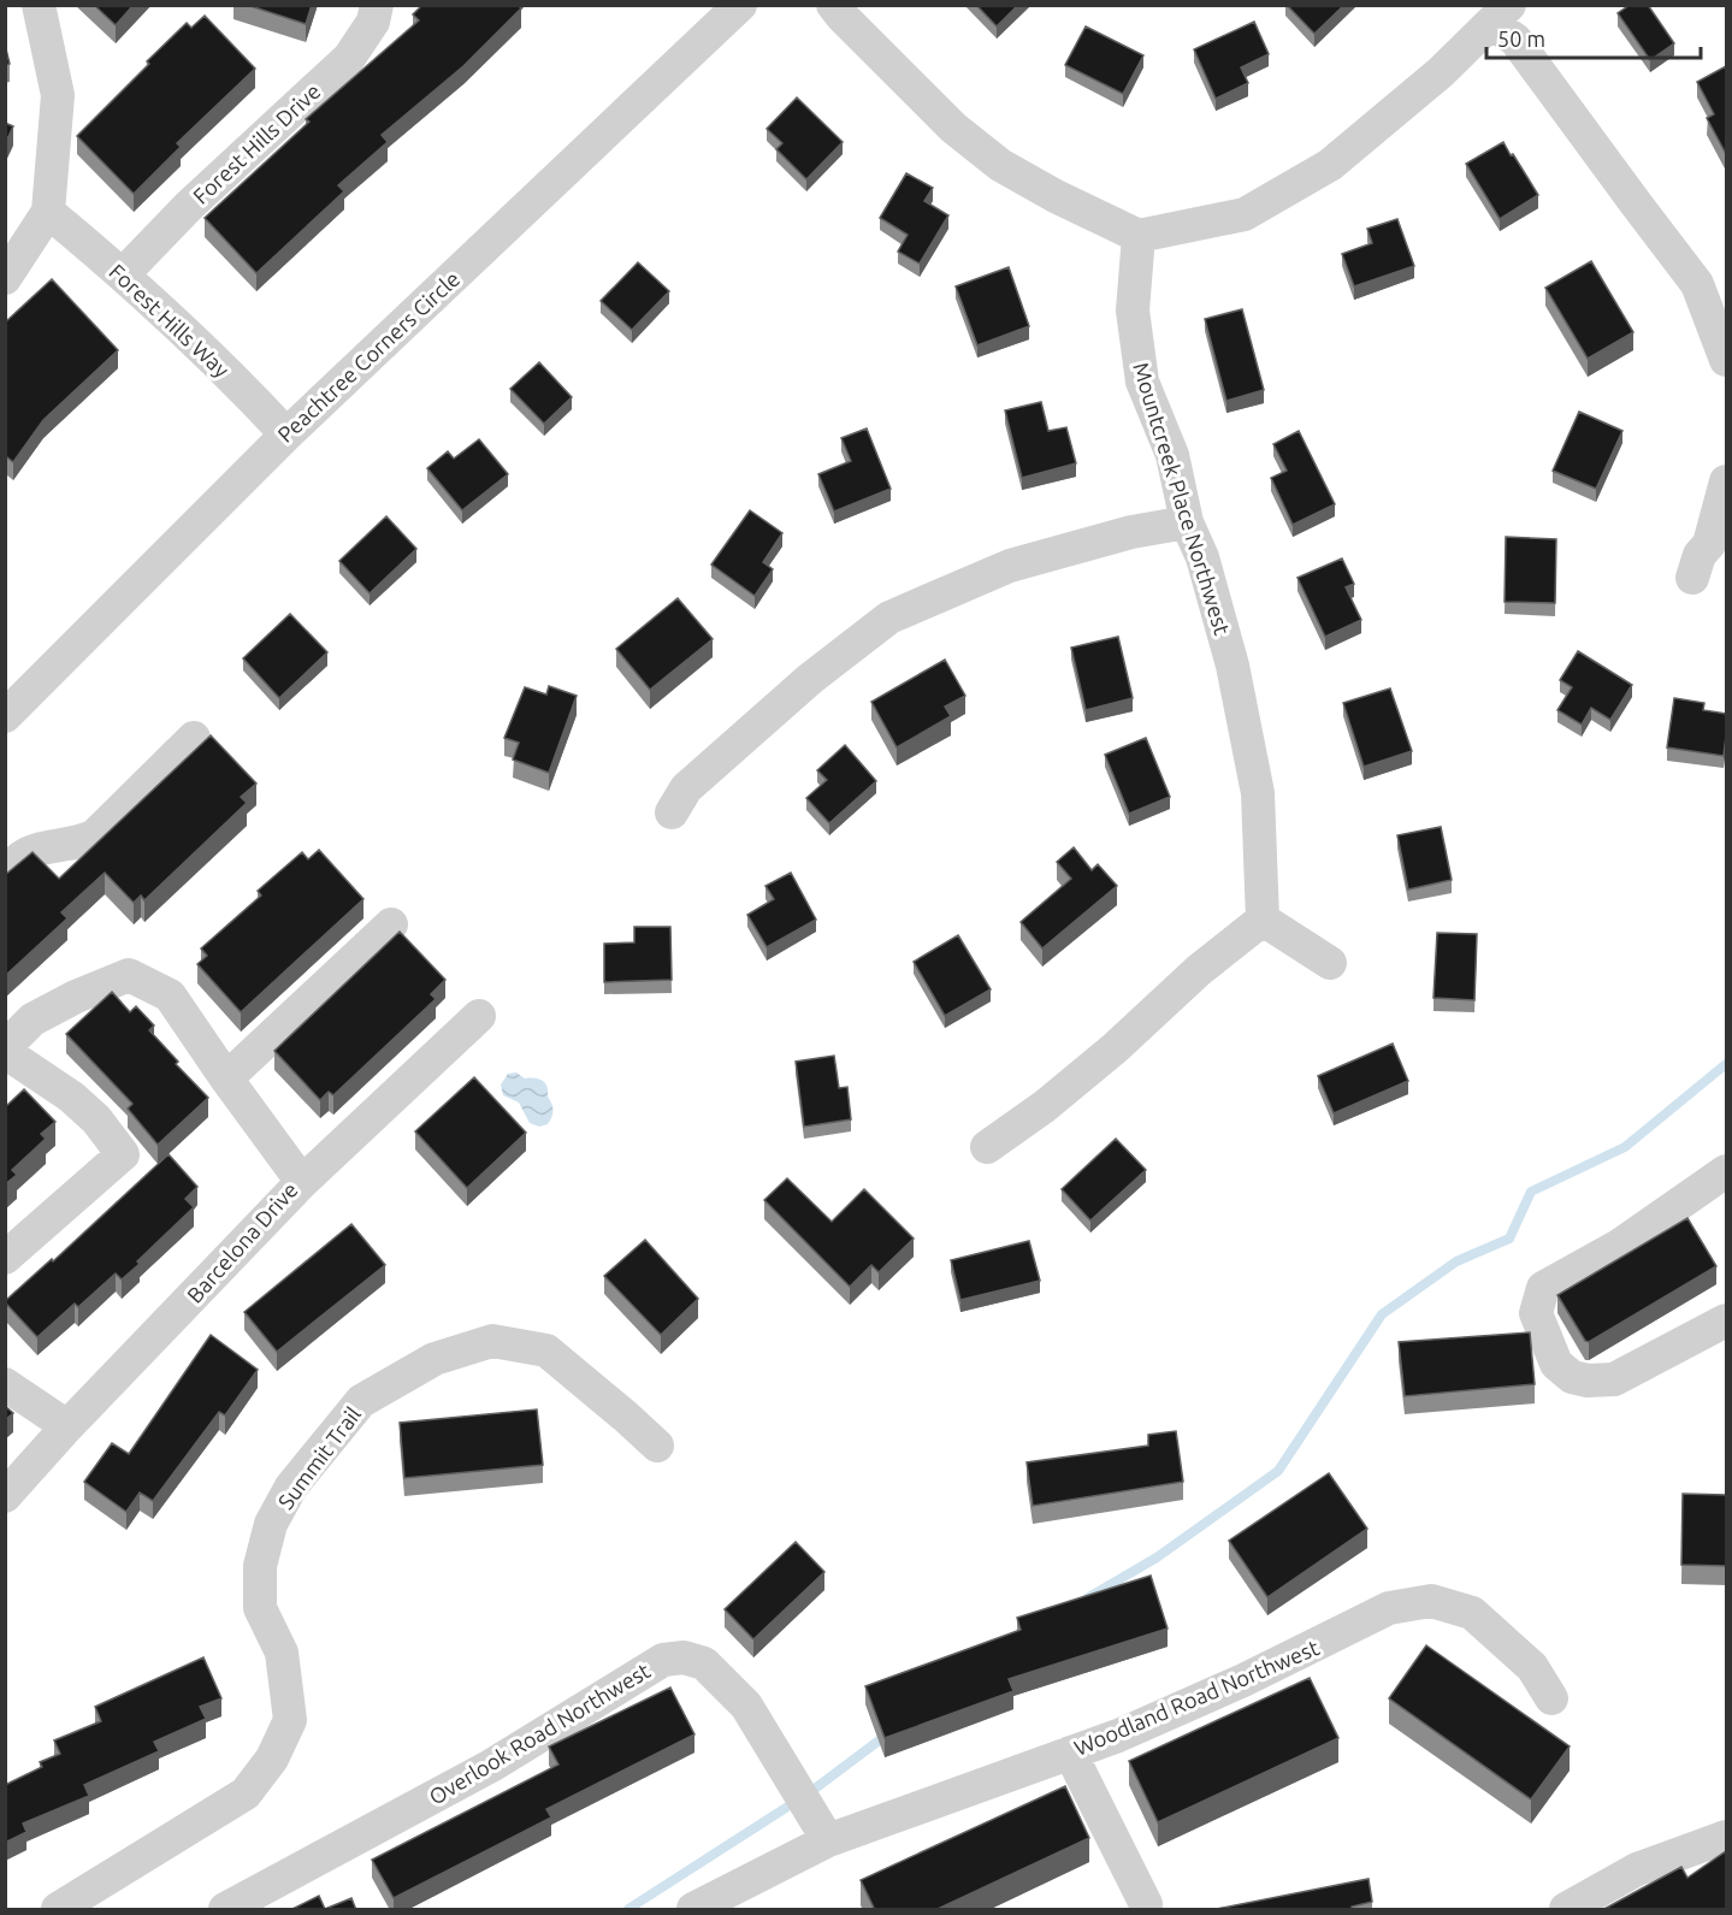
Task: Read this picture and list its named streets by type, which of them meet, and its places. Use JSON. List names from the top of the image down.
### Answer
{
  "streets": {
    "street": [
      "Forest Hills Drive",
      "Forest Hills Way",
      "Peachtree Corners Circle",
      "Mountcreek Place Northwest",
      "Barcelona Drive",
      "Summit Trail",
      "Woodland Road Northwest",
      "Overlook Road Northwest"
    ]
  },
  "crossings": [
    ["Forest Hills Drive", "Forest Hills Way"],
    ["Forest Hills Way", "Peachtree Corners Circle"],
    ["Woodland Road Northwest", "Overlook Road Northwest"]
  ],
  "scale_bar": "50 m"
}
